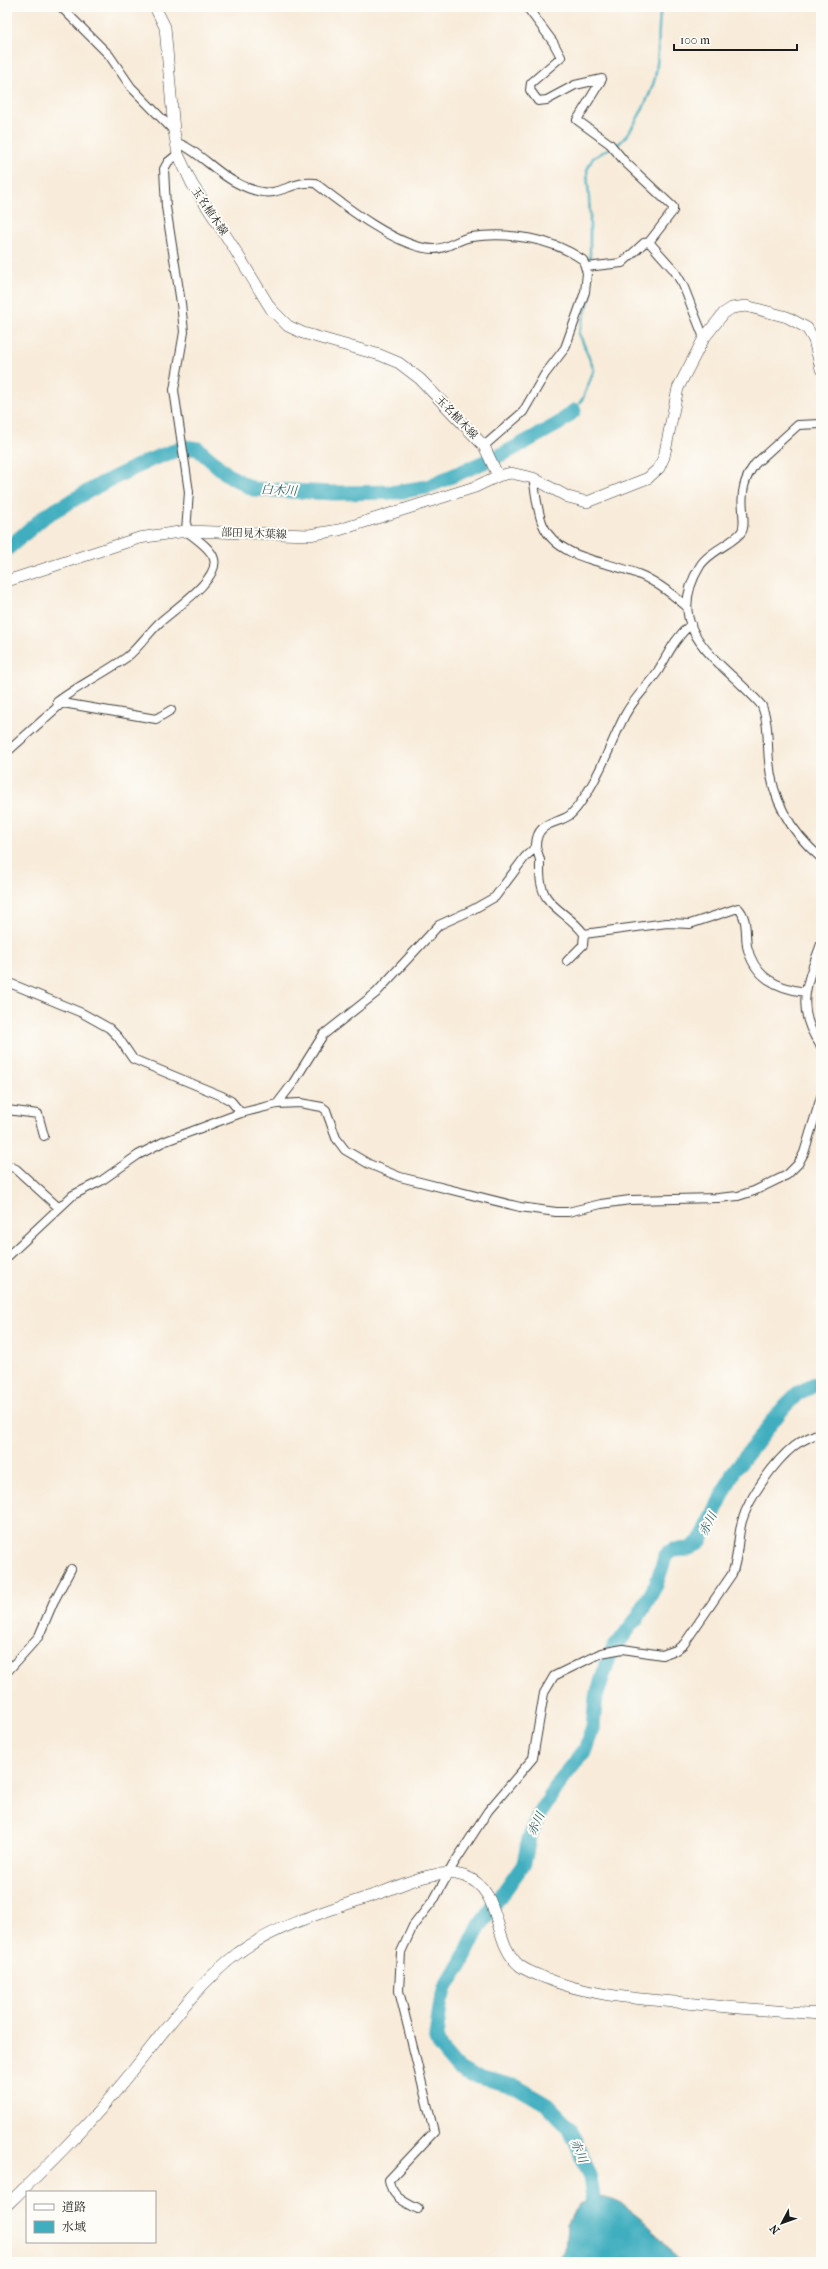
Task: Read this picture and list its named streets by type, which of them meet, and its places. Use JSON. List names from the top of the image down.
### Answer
{
  "streets": {
    "main road": ["玉名植木線", "部田見木葉線"]
  },
  "crossings": [
    ["玉名植木線", "部田見木葉線"]
  ],
  "water": ["白木川", "赤川"],
  "legend": ["道路", "水域"],
  "scale_bar": "100 m",
  "north": "bottom left"
}
